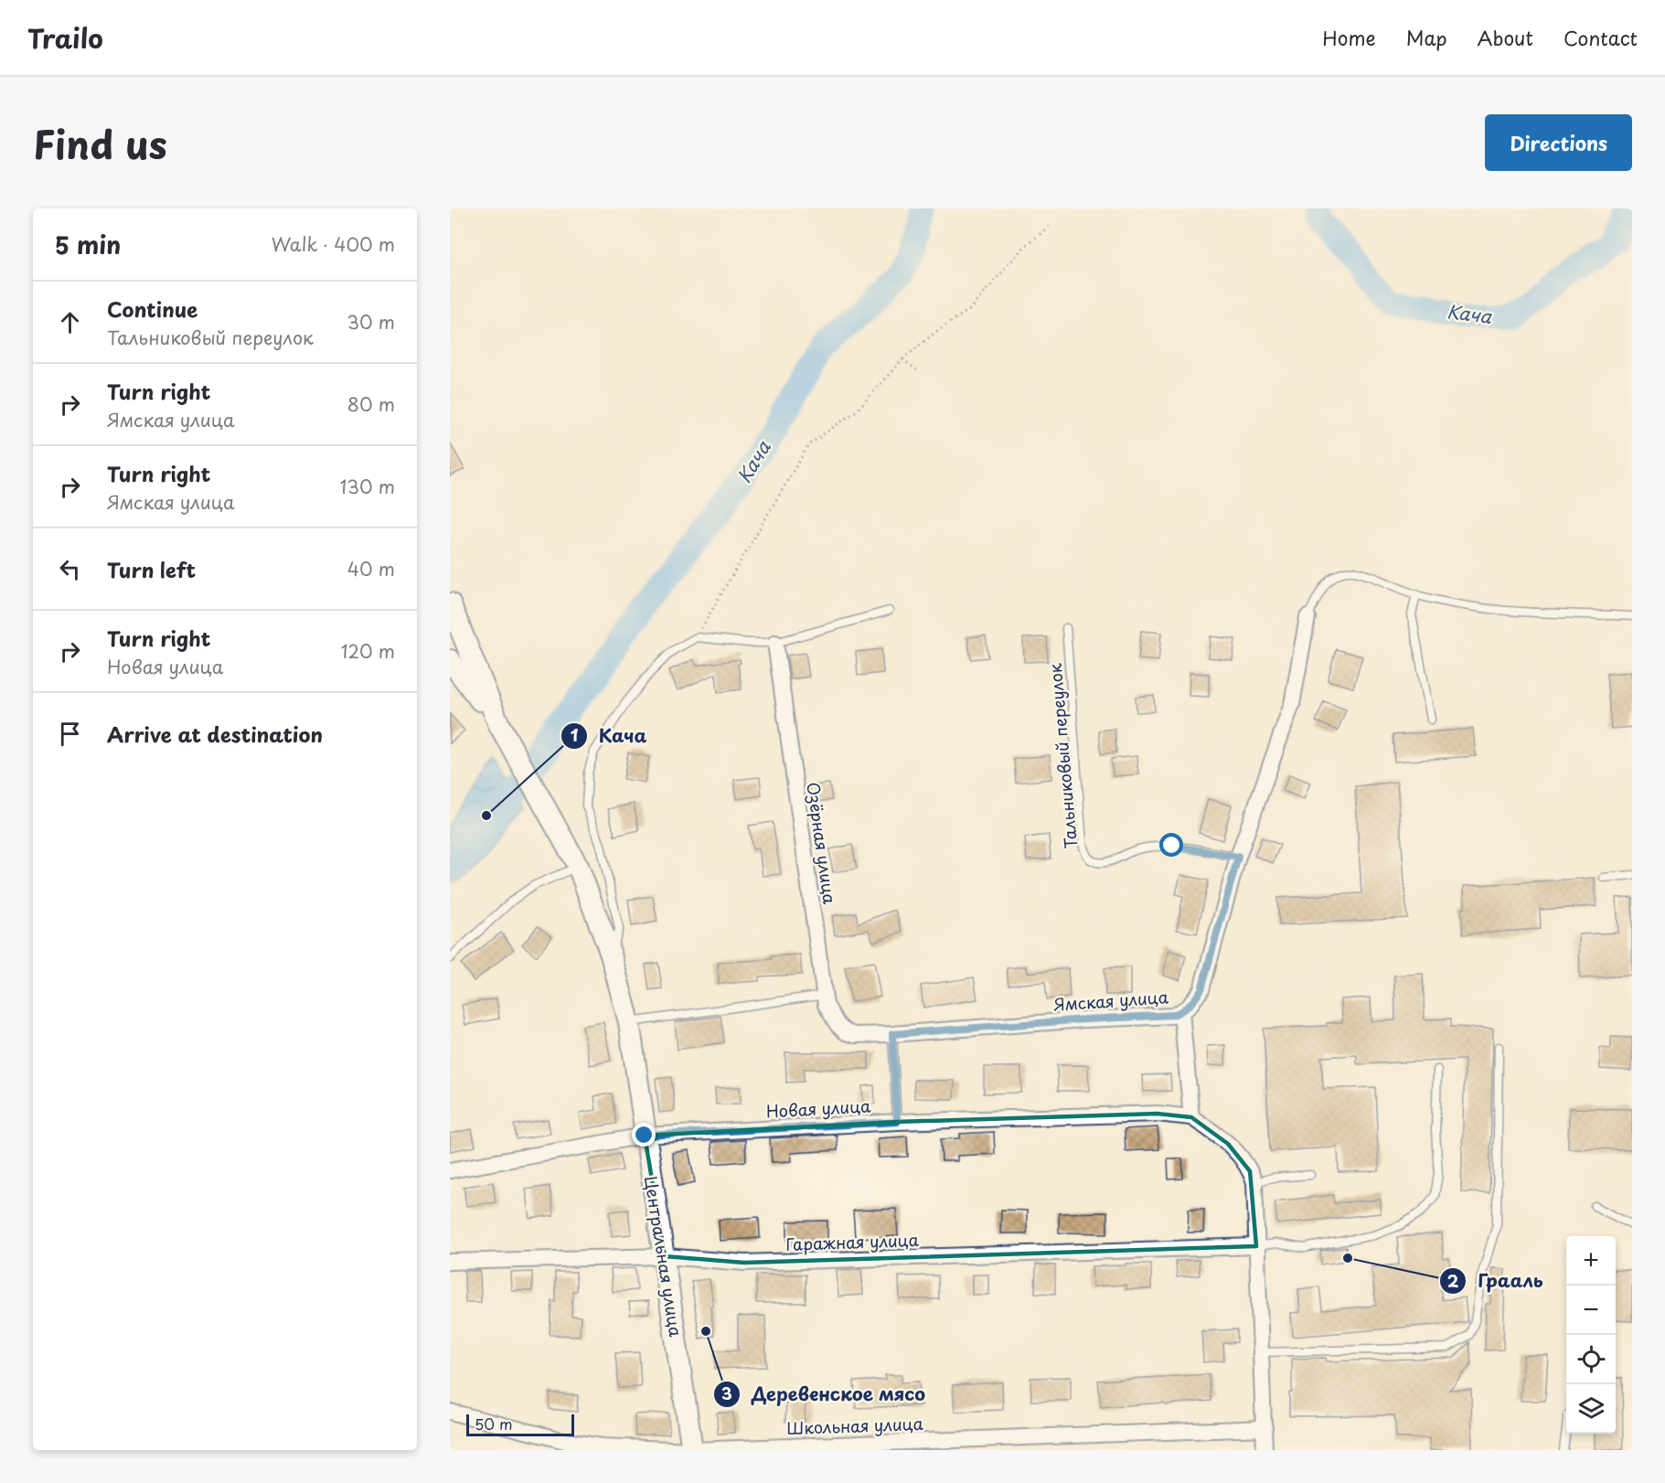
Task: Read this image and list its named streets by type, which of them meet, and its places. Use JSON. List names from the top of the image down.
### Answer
{
  "streets": {
    "street": [
      "Озёрная улица",
      "Ямская улица",
      "Новая улица",
      "Гаражная улица",
      "Центральная улица",
      "Школьная улица"
    ],
    "lane": ["Тальниковый переулок"]
  },
  "crossings": [
    ["Тальниковый переулок", "Ямская улица"],
    ["Озёрная улица", "Ямская улица"],
    ["Новая улица", "Центральная улица"],
    ["Гаражная улица", "Центральная улица"],
    ["Центральная улица", "Школьная улица"]
  ],
  "water": ["Кача"],
  "places": ["Кача", "Грааль", "Деревенское мясо"],
  "scale_bar": "50 m",
  "page": {
    "header": "Trailo",
    "nav": [
      "Home",
      "Map",
      "About",
      "Contact"
    ],
    "title": "Find us",
    "buttons": "Directions",
    "heading": ["5 min", "Walk · 400 m"],
    "list": [
      ["Continue", "Тальниковый переулок", "30 m"],
      ["Turn right", "Ямская улица", "80 m"],
      ["Turn right", "Ямская улица", "130 m"],
      ["Turn left", "40 m"],
      ["Turn right", "Новая улица", "120 m"],
      "Arrive at destination"
    ],
    "map_buttons": ["+", "−"],
    "scale": "50 m"
  }
}
